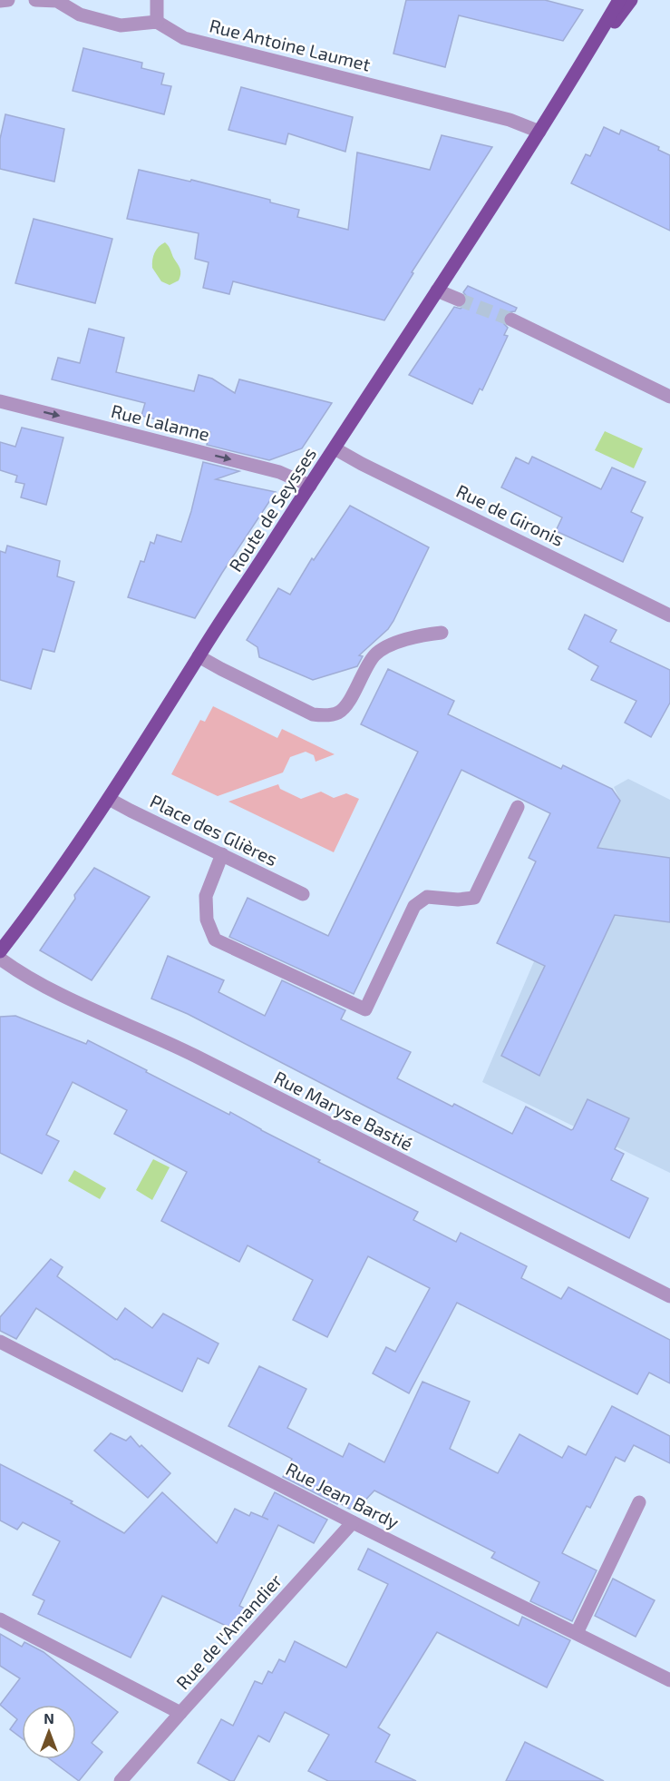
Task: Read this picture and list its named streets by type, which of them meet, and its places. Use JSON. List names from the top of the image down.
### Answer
{
  "streets": {
    "main road": ["Route de Seysses"],
    "street": [
      "Rue Antoine Laumet",
      "Rue Lalanne",
      "Rue de Gironis",
      "Place des Glières",
      "Rue Maryse Bastié",
      "Rue Jean Bardy",
      "Rue de l'Amandier"
    ]
  },
  "crossings": [
    ["Rue Antoine Laumet", "Route de Seysses"],
    ["Rue Lalanne", "Route de Seysses"],
    ["Route de Seysses", "Rue de Gironis"],
    ["Route de Seysses", "Place des Glières"],
    ["Rue Jean Bardy", "Rue de l'Amandier"]
  ],
  "one_way": ["Rue Lalanne"],
  "north": "top"
}
